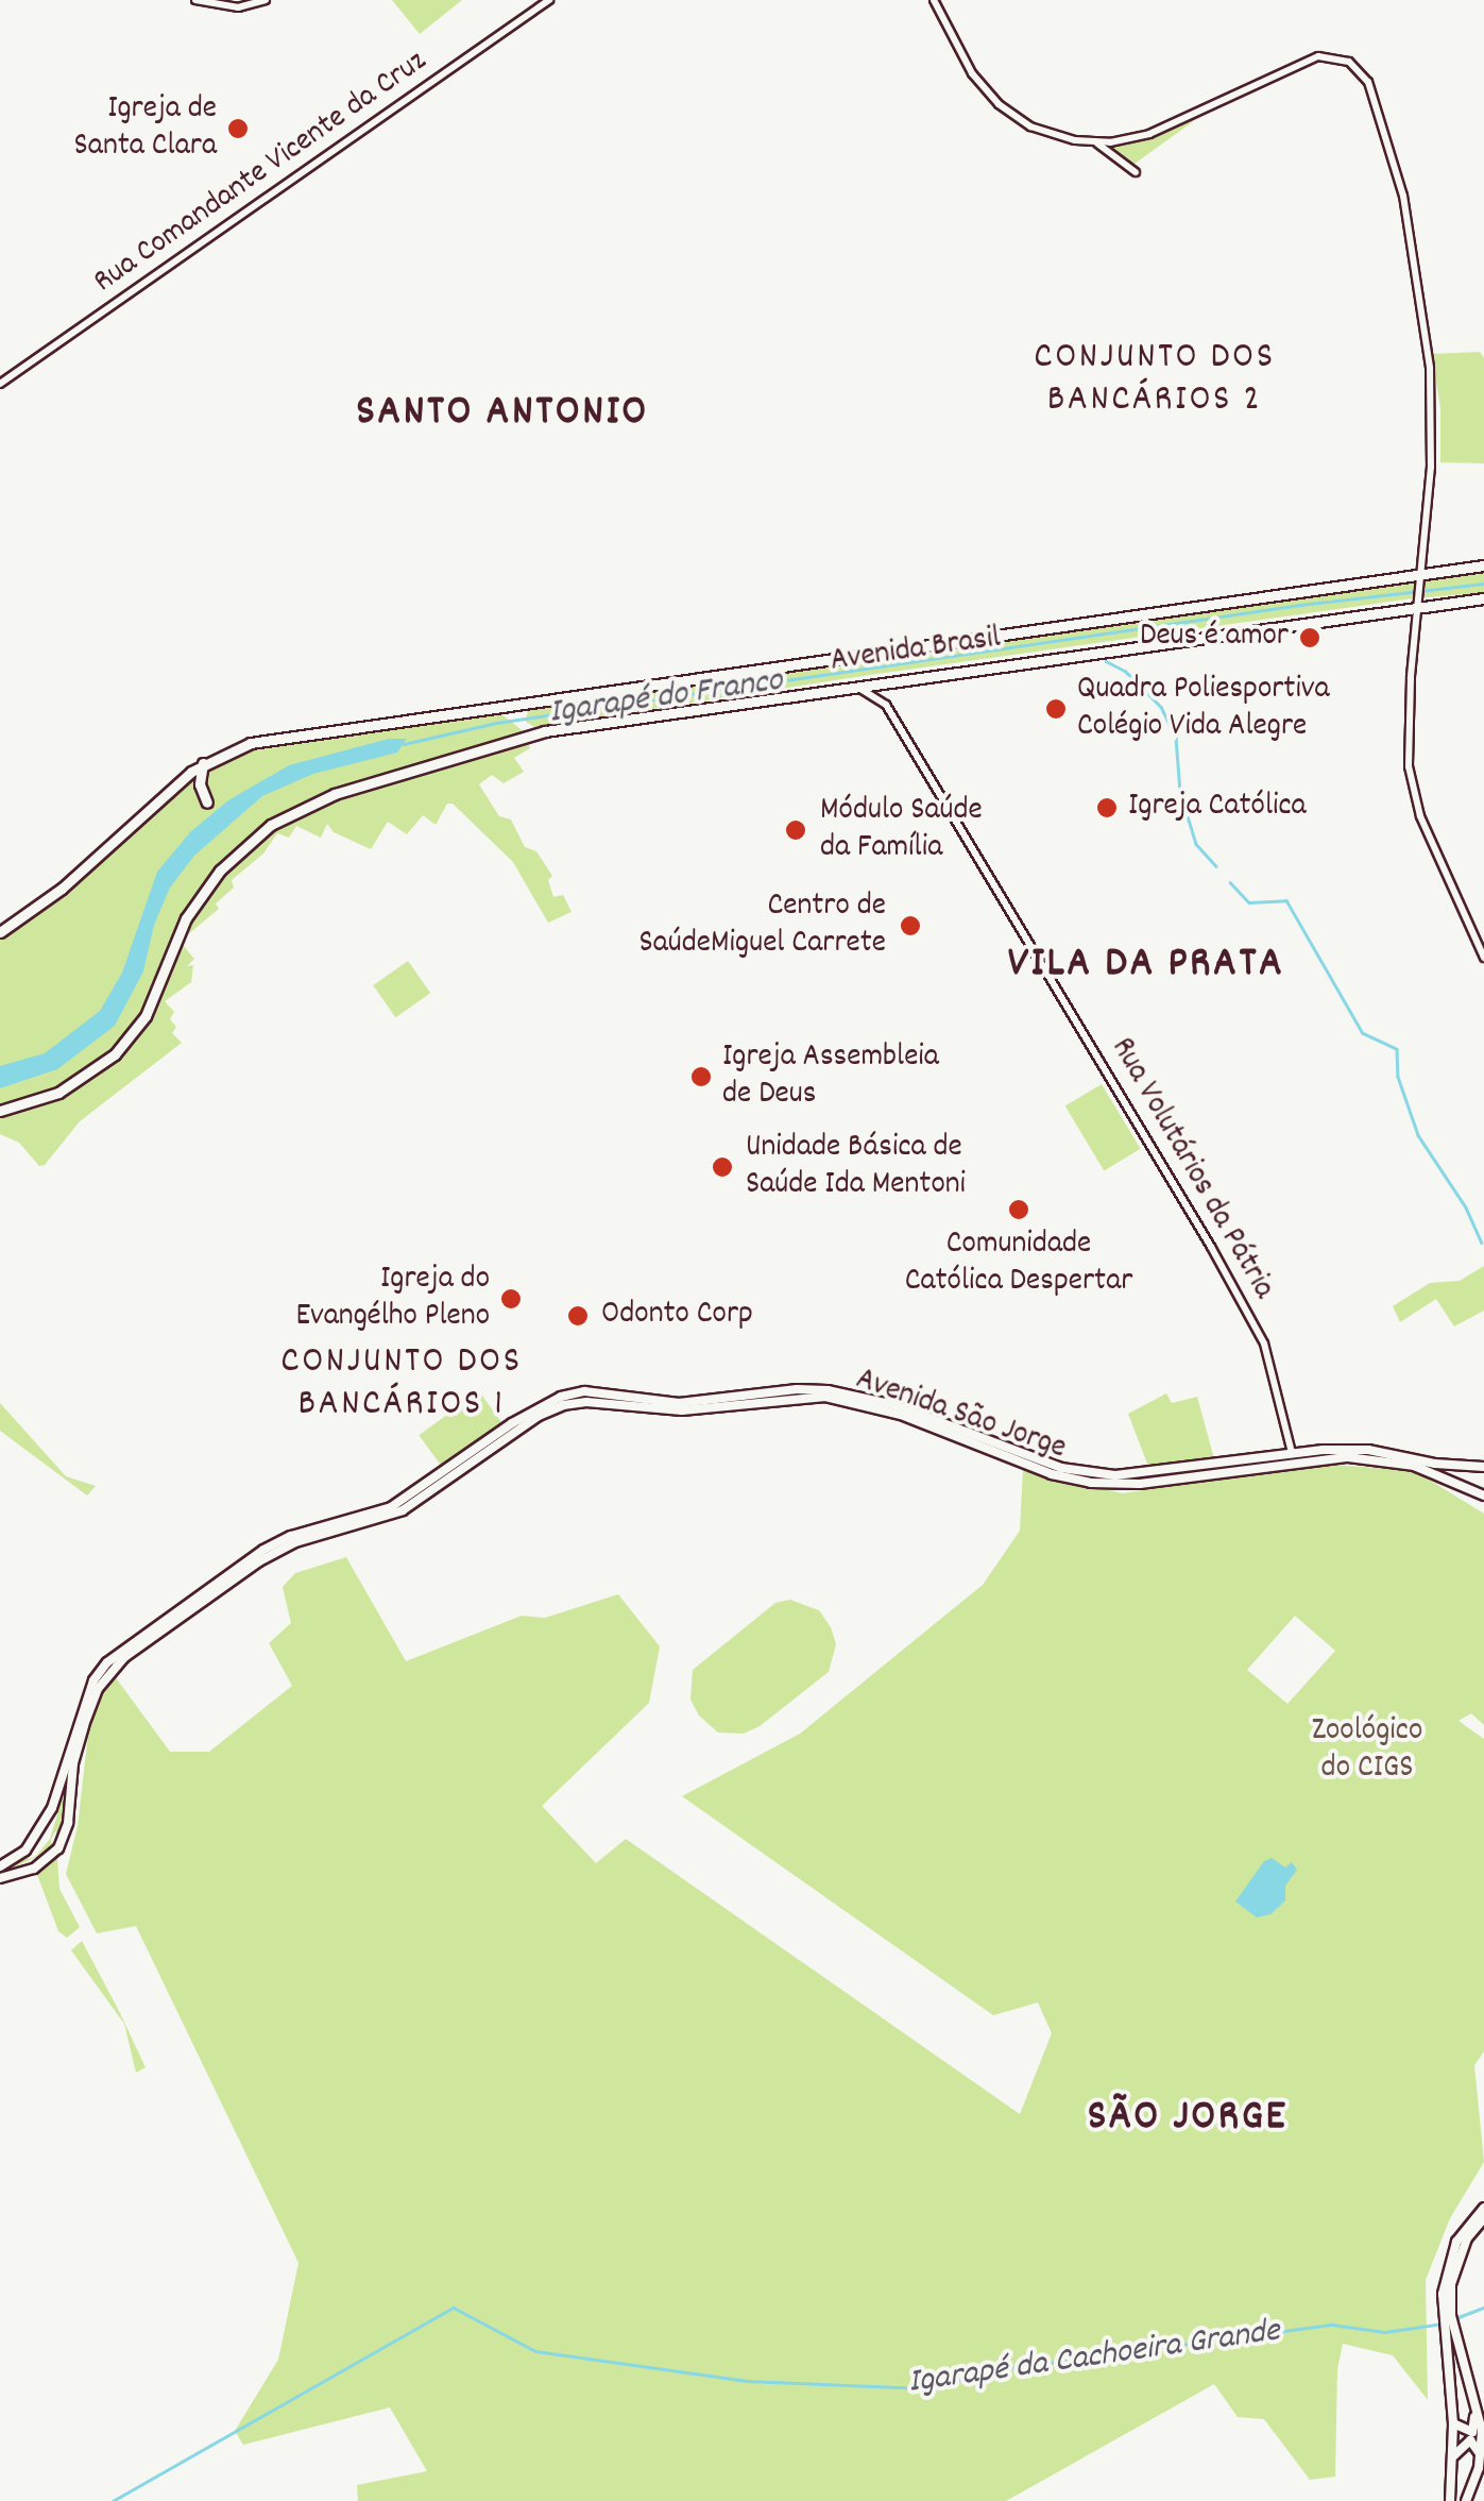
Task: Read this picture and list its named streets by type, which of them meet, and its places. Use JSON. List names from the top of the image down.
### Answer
{
  "streets": {
    "highway": ["Avenida Brasil"],
    "main road": ["Avenida São Jorge"],
    "street": ["Rua Comandante Vicente da Cruz", "Rua Volutários da Pátria"]
  },
  "crossings": [
    ["Avenida Brasil", "Rua Volutários da Pátria"],
    ["Rua Volutários da Pátria", "Avenida São Jorge"]
  ],
  "districts": [
    "CONJUNTO DOS BANCÁRIOS 2",
    "SANTO ANTONIO",
    "VILA DA PRATA",
    "CONJUNTO DOS BANCÁRIOS 1",
    "SÃO JORGE"
  ],
  "water": ["Igarapé do Franco", "Igarapé da Cachoeira Grande"],
  "parks": ["Zoológico do CIGS"],
  "places": [
    "Igreja de Santa Clara",
    "Deus é amor",
    "Quadra Poliesportiva Colégio Vida Alegre",
    "Igreja Católica",
    "Módulo Saúde da Família",
    "Centro de SaúdeMiguel Carrete",
    "Igreja Assembleia de Deus",
    "Unidade Básica de Saúde Ida Mentoni",
    "Comunidade Católica Despertar",
    "Igreja do Evangélho Pleno",
    "Odonto Corp"
  ]
}
